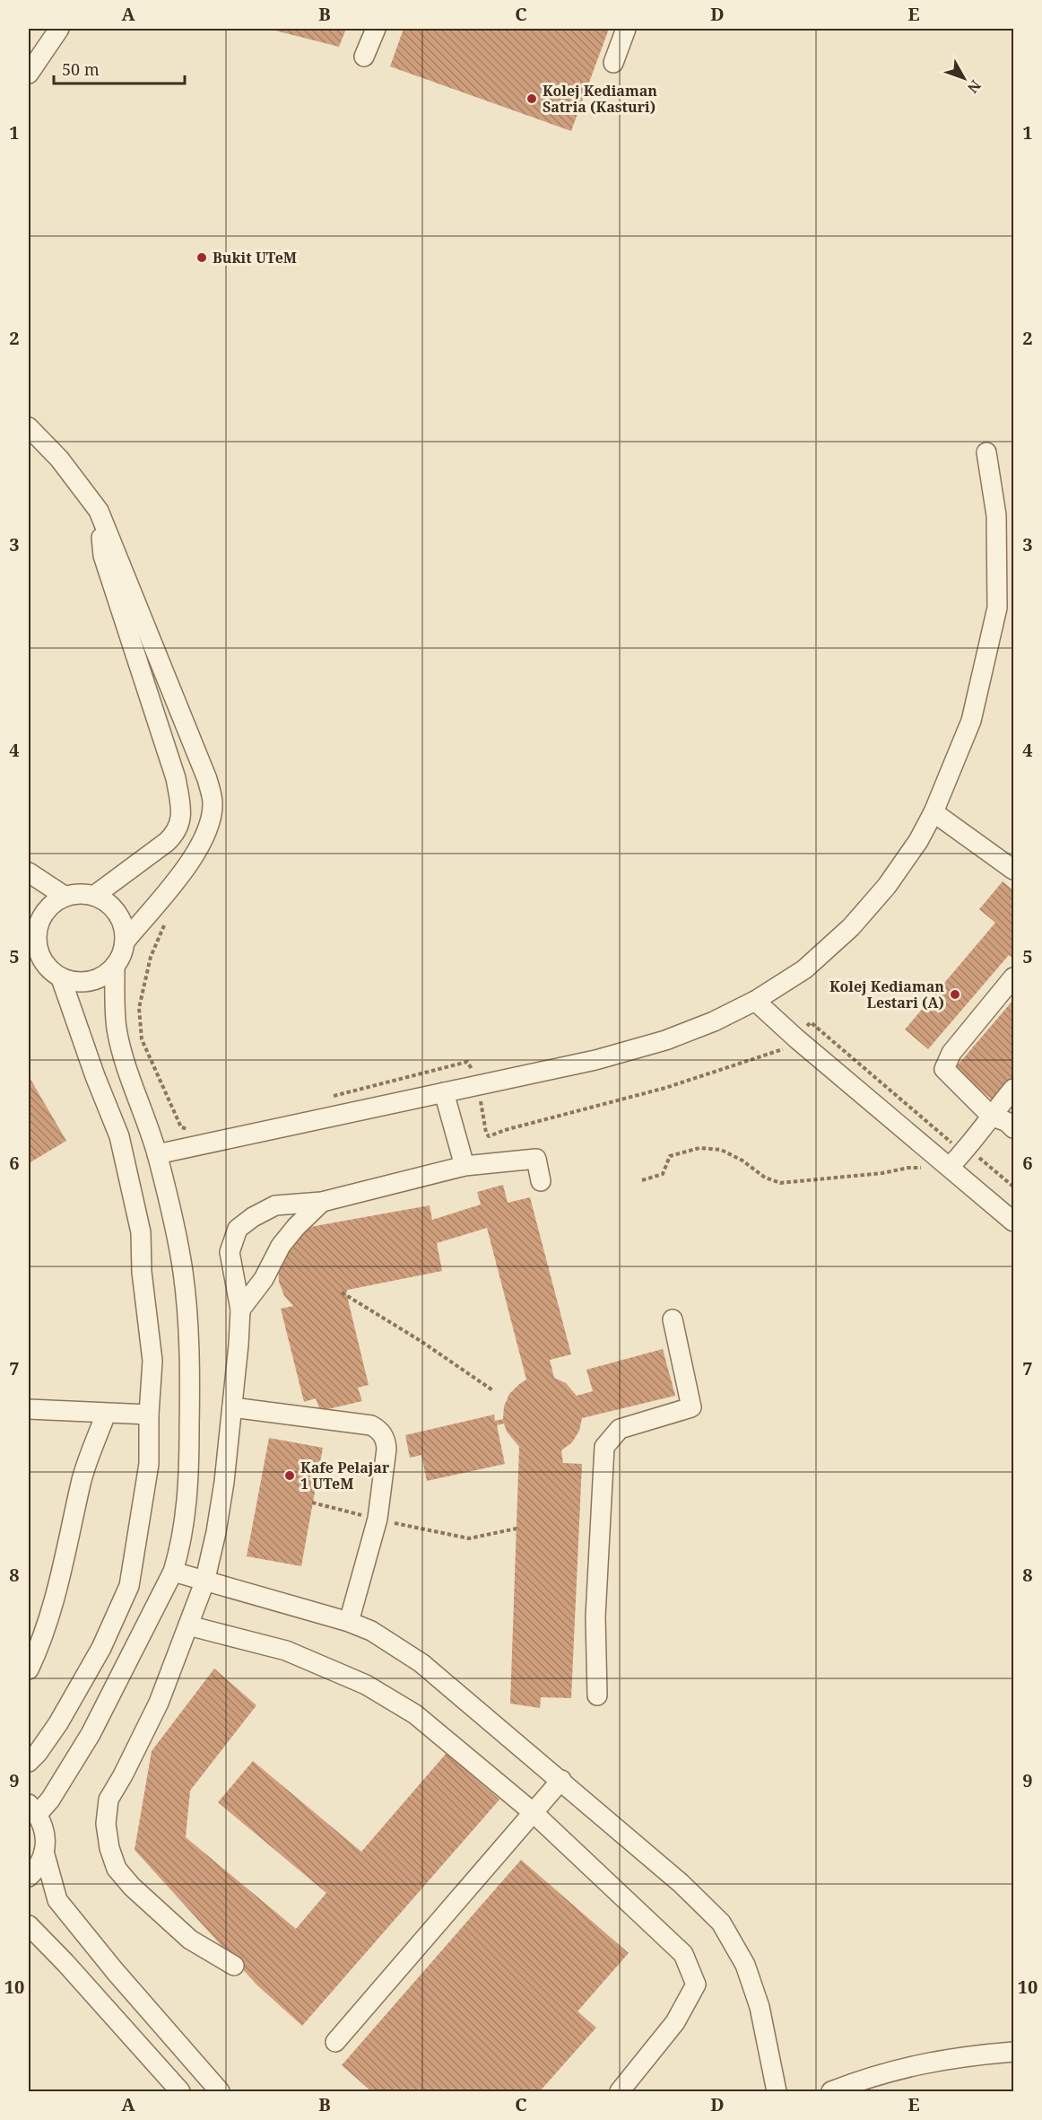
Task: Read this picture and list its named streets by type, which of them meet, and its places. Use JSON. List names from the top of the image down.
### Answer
{
  "places": [
    "Kolej Kediaman Satria (Kasturi)",
    "Bukit UTeM",
    "Kolej Kediaman Lestari (A)",
    "Kafe Pelajar 1 UTeM"
  ],
  "scale_bar": "50 m",
  "north": "bottom right",
  "grid": {
    "columns": [
      "A",
      "B",
      "C",
      "D",
      "E"
    ],
    "rows": [
      "1",
      "2",
      "3",
      "4",
      "5",
      "6",
      "7",
      "8",
      "9",
      "10"
    ]
  }
}
